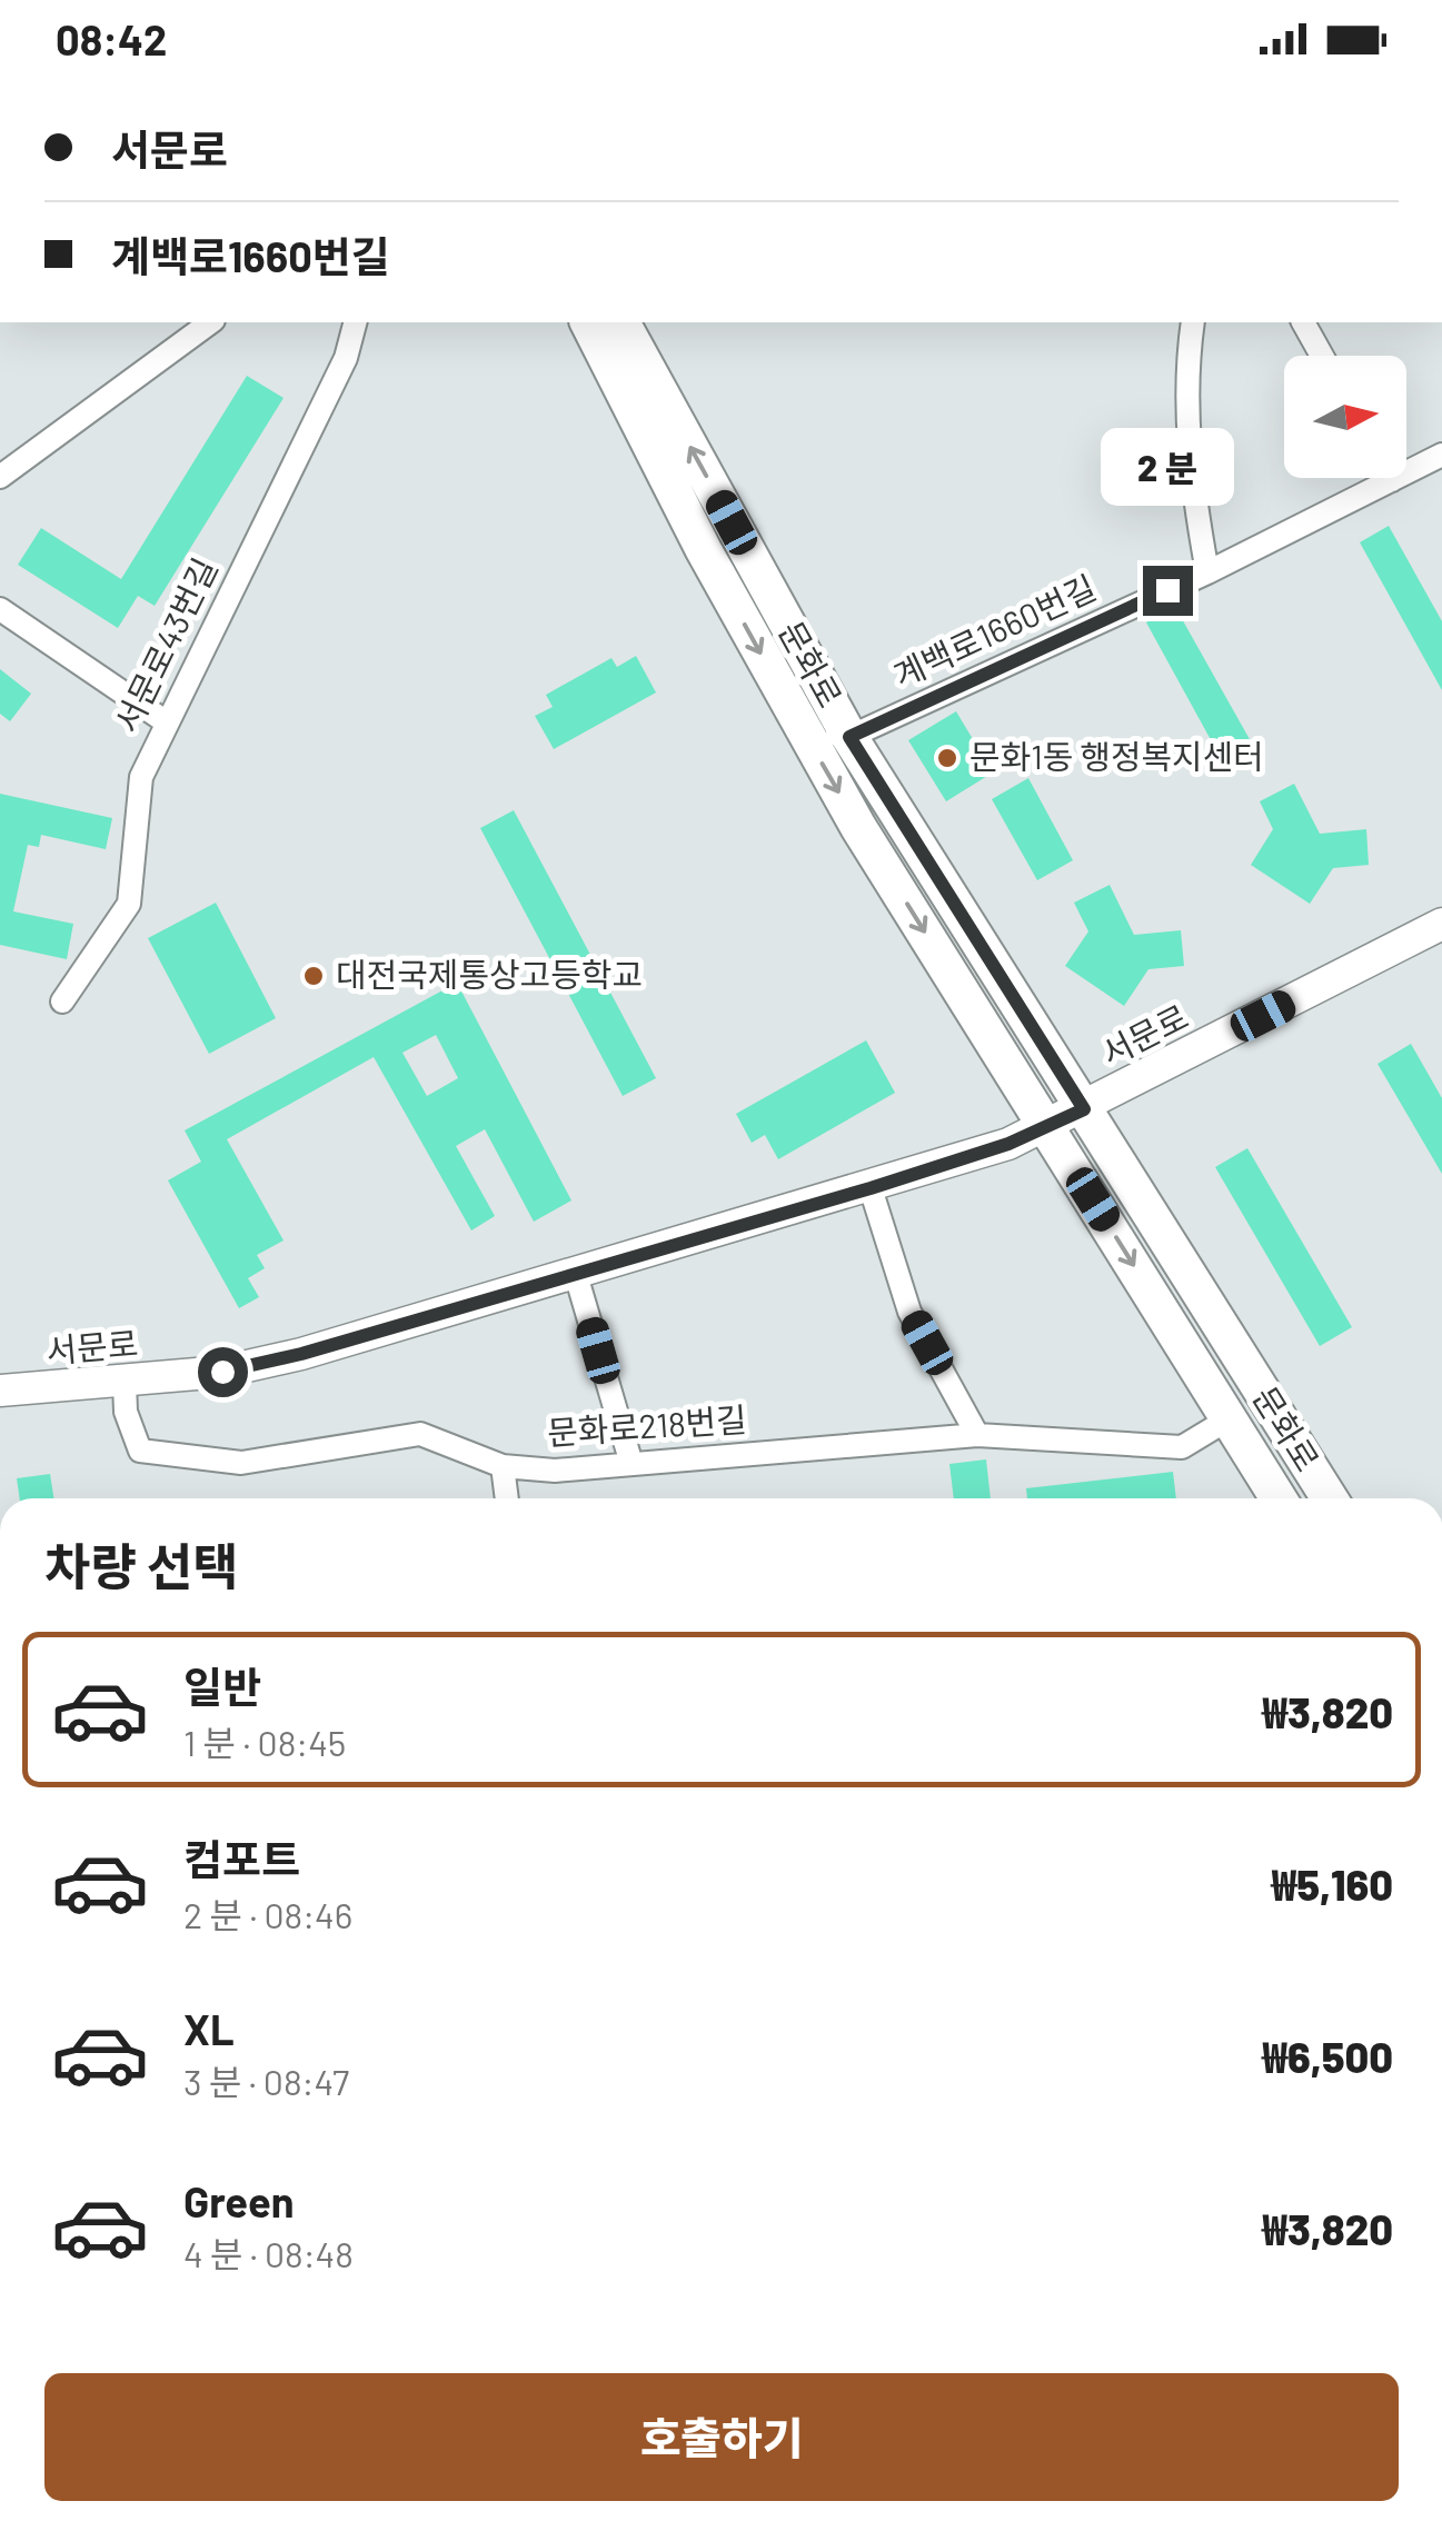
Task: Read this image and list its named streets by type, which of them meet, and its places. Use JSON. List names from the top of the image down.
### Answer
{
  "streets": {
    "main road": ["문화로", "서문로"],
    "street": ["계백로1660번길", "서문로43번길", "문화로218번길"]
  },
  "crossings": [
    ["계백로1660번길", "문화로"],
    ["문화로", "서문로"],
    ["문화로", "문화로218번길"],
    ["서문로", "문화로218번길"]
  ],
  "places": ["문화1동 행정복지센터", "대전국제통상고등학교"],
  "north": "right",
  "page": {
    "status": "08:42",
    "banner": ["서문로", "계백로1660번길"],
    "bubble": "2 분",
    "heading": "차량 선택",
    "list": [
      {
        "name": "일반",
        "note": "1 분 · 08:45",
        "value": "₩3,820"
      },
      {
        "name": "컴포트",
        "note": "2 분 · 08:46",
        "value": "₩5,160"
      },
      {
        "name": "XL",
        "note": "3 분 · 08:47",
        "value": "₩6,500"
      },
      {
        "name": "Green",
        "note": "4 분 · 08:48",
        "value": "₩3,820"
      }
    ],
    "buttons": "호출하기"
  }
}
